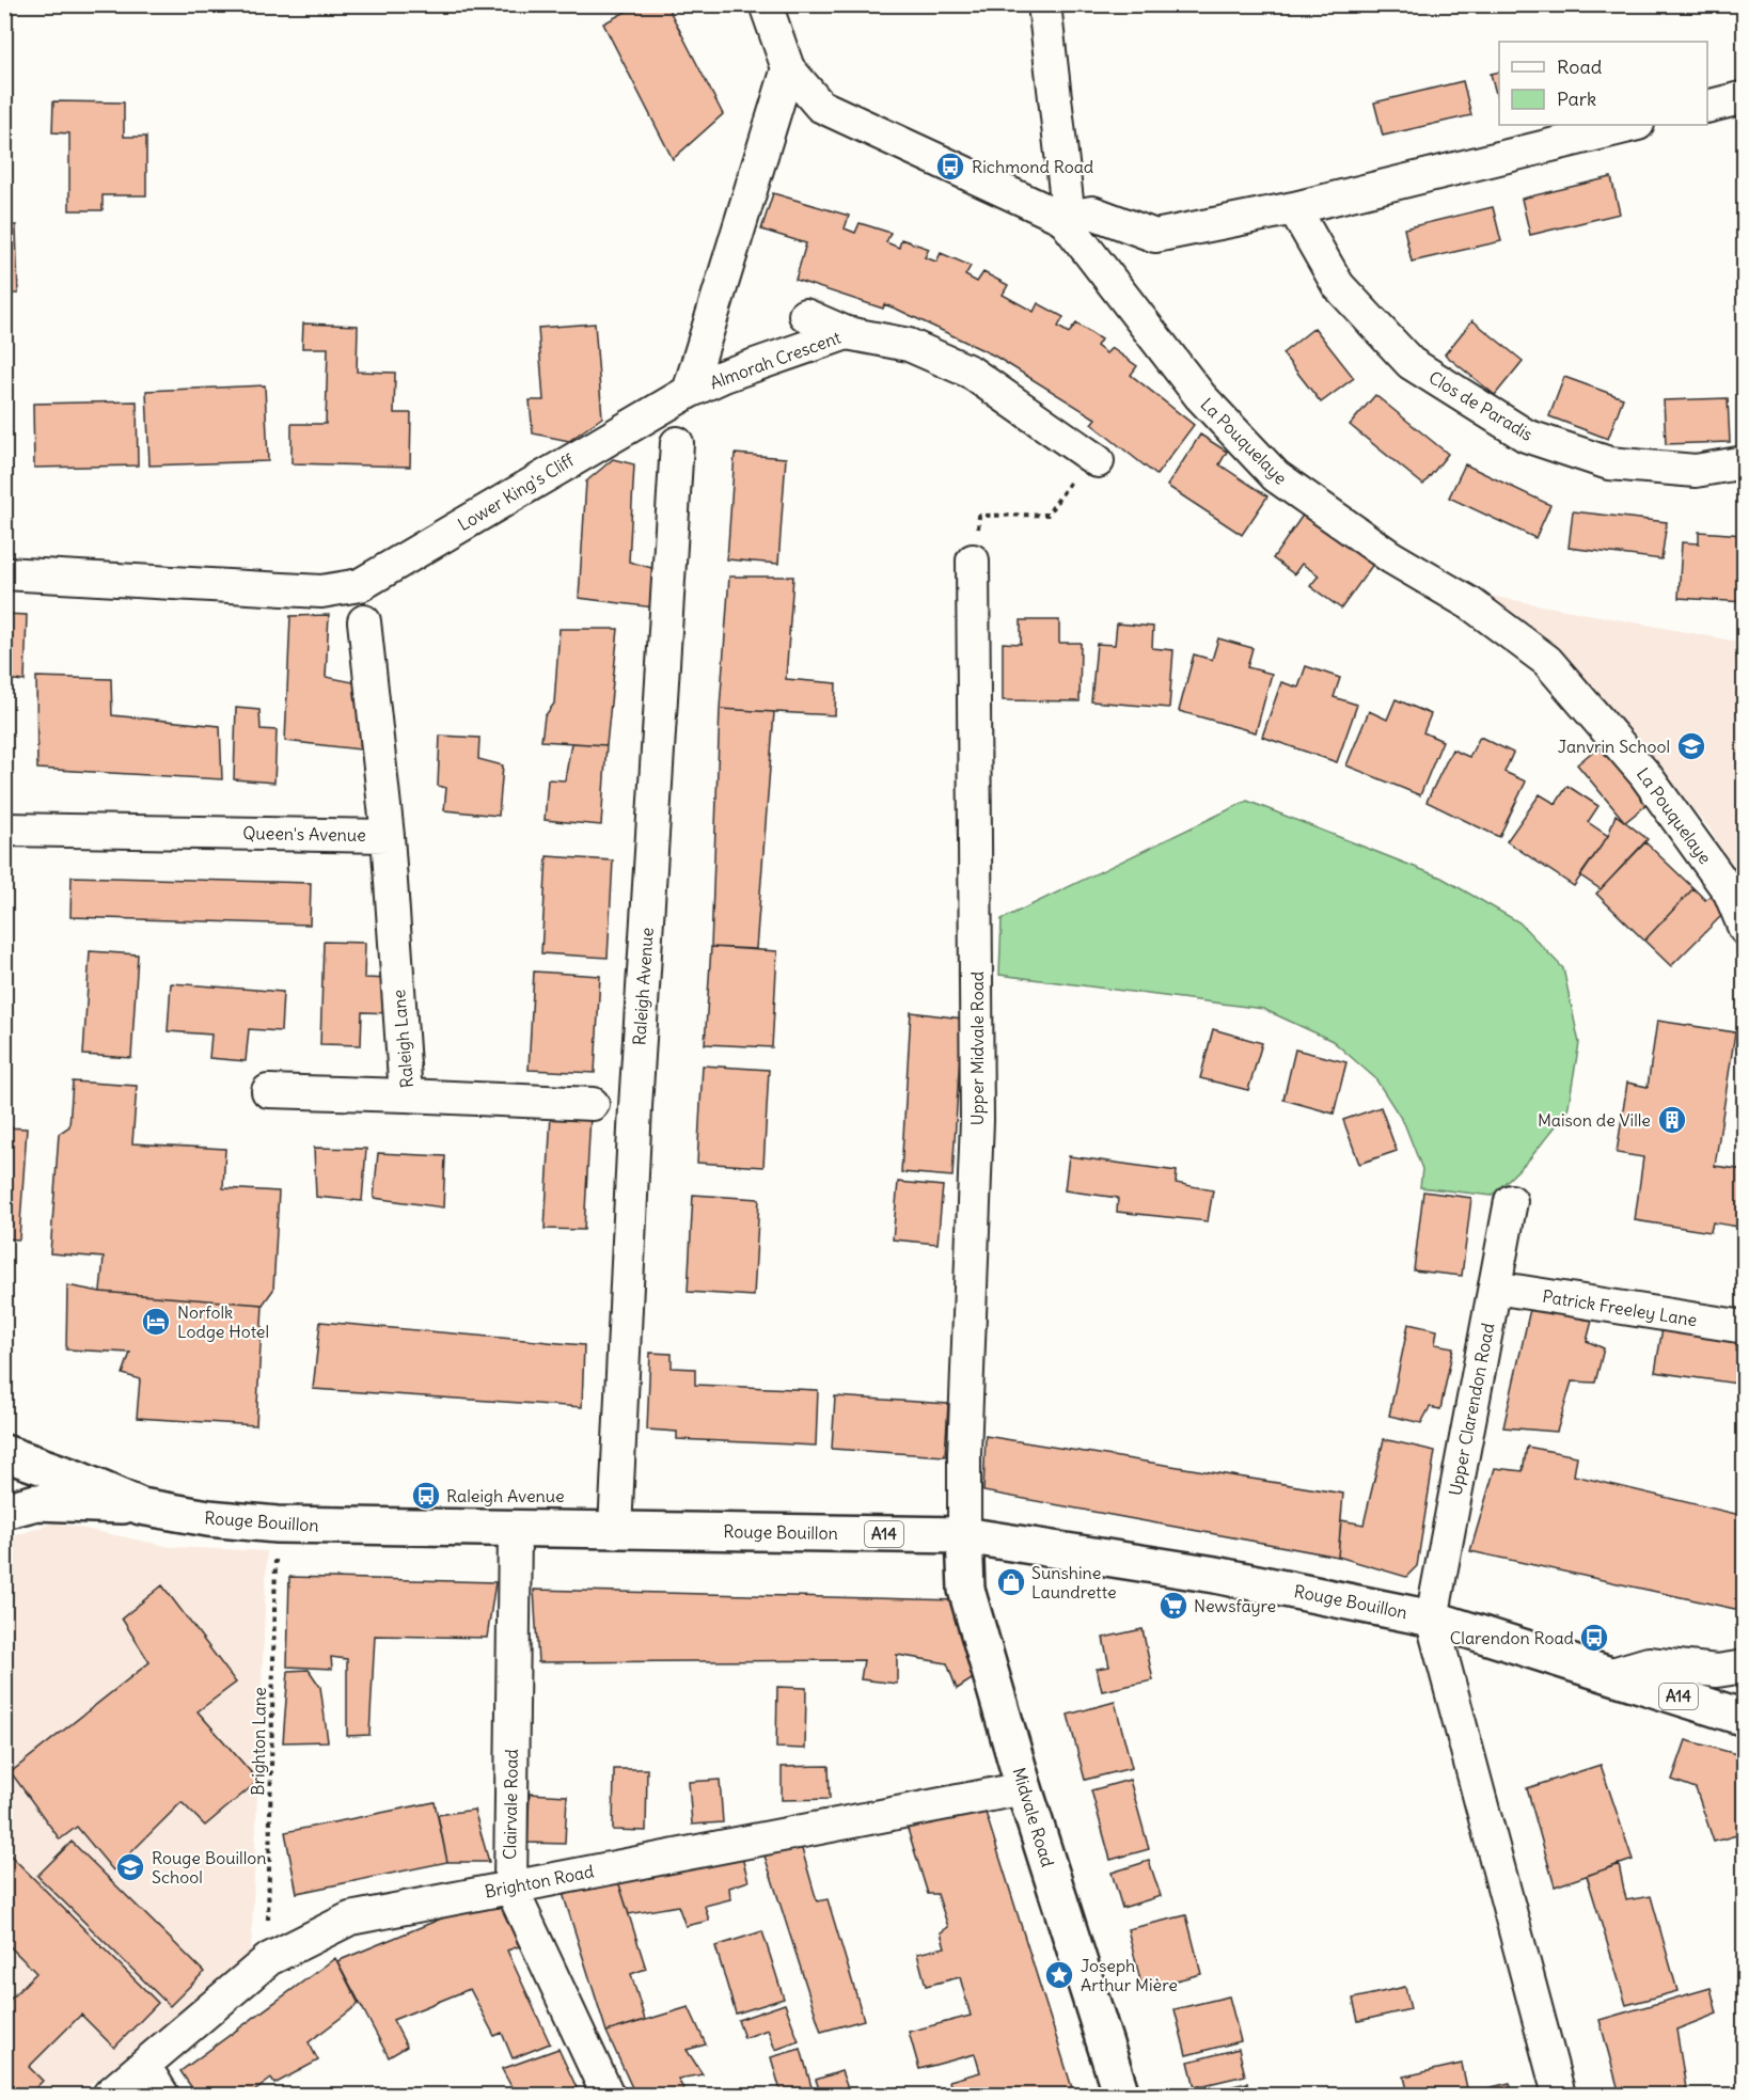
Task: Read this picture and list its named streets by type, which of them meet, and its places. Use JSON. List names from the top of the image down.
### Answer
{
  "streets": {
    "main road": ["Rouge Bouillon", "A14", "Midvale Road"],
    "street": [
      "Almorah Crescent",
      "Clos de Paradis",
      "La Pouquelaye",
      "Lower King's Cliff",
      "Queen's Avenue",
      "Raleigh Avenue",
      "Raleigh Lane",
      "Upper Midvale Road",
      "Patrick Freeley Lane",
      "Upper Clarendon Road",
      "Clairvale Road",
      "Brighton Road"
    ],
    "path": ["Brighton Lane"]
  },
  "crossings": [
    ["Almorah Crescent", "Lower King's Cliff"],
    ["Queen's Avenue", "Raleigh Lane"],
    ["Raleigh Avenue", "Rouge Bouillon"],
    ["Upper Midvale Road", "Rouge Bouillon"],
    ["Upper Midvale Road", "Midvale Road"],
    ["Patrick Freeley Lane", "Upper Clarendon Road"],
    ["Upper Clarendon Road", "Rouge Bouillon"],
    ["Rouge Bouillon", "Brighton Lane"],
    ["Rouge Bouillon", "Clairvale Road"],
    ["Rouge Bouillon", "Midvale Road"],
    ["Brighton Lane", "Brighton Road"],
    ["Clairvale Road", "Brighton Road"],
    ["Midvale Road", "Brighton Road"]
  ],
  "places": {
    "bus stop": ["Richmond Road", "Raleigh Avenue", "Clarendon Road"],
    "school or university": ["Janvrin School", "Rouge Bouillon School"],
    "building": ["Maison de Ville"],
    "hotel": ["Norfolk Lodge Hotel"],
    "shop": ["Sunshine Laundrette"],
    "supermarket": ["Newsfayre"],
    "place": ["Joseph Arthur Mière"]
  },
  "legend": ["Road", "Park"]
}
